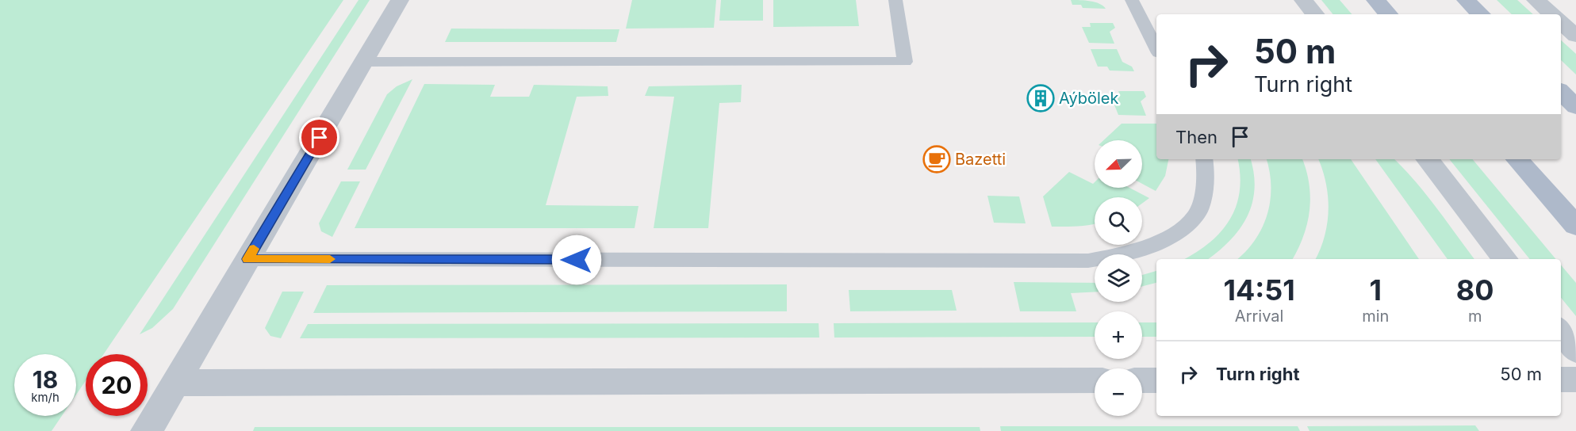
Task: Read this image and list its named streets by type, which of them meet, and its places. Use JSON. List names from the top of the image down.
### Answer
{
  "places": {
    "building": ["Aýbölek"],
    "cafe": ["Bazetti"]
  },
  "north": "bottom left",
  "page": {
    "turn": ["50 m", "Turn right"],
    "then": "Then",
    "map_buttons": ["+", "−"],
    "eta": [
      "14:51",
      "Arrival",
      "1",
      "min",
      "80",
      "m"
    ],
    "list": [
      {
        "name": "Turn right",
        "value": "50 m"
      }
    ],
    "speed": "18 km/h",
    "limit": "20"
  }
}
